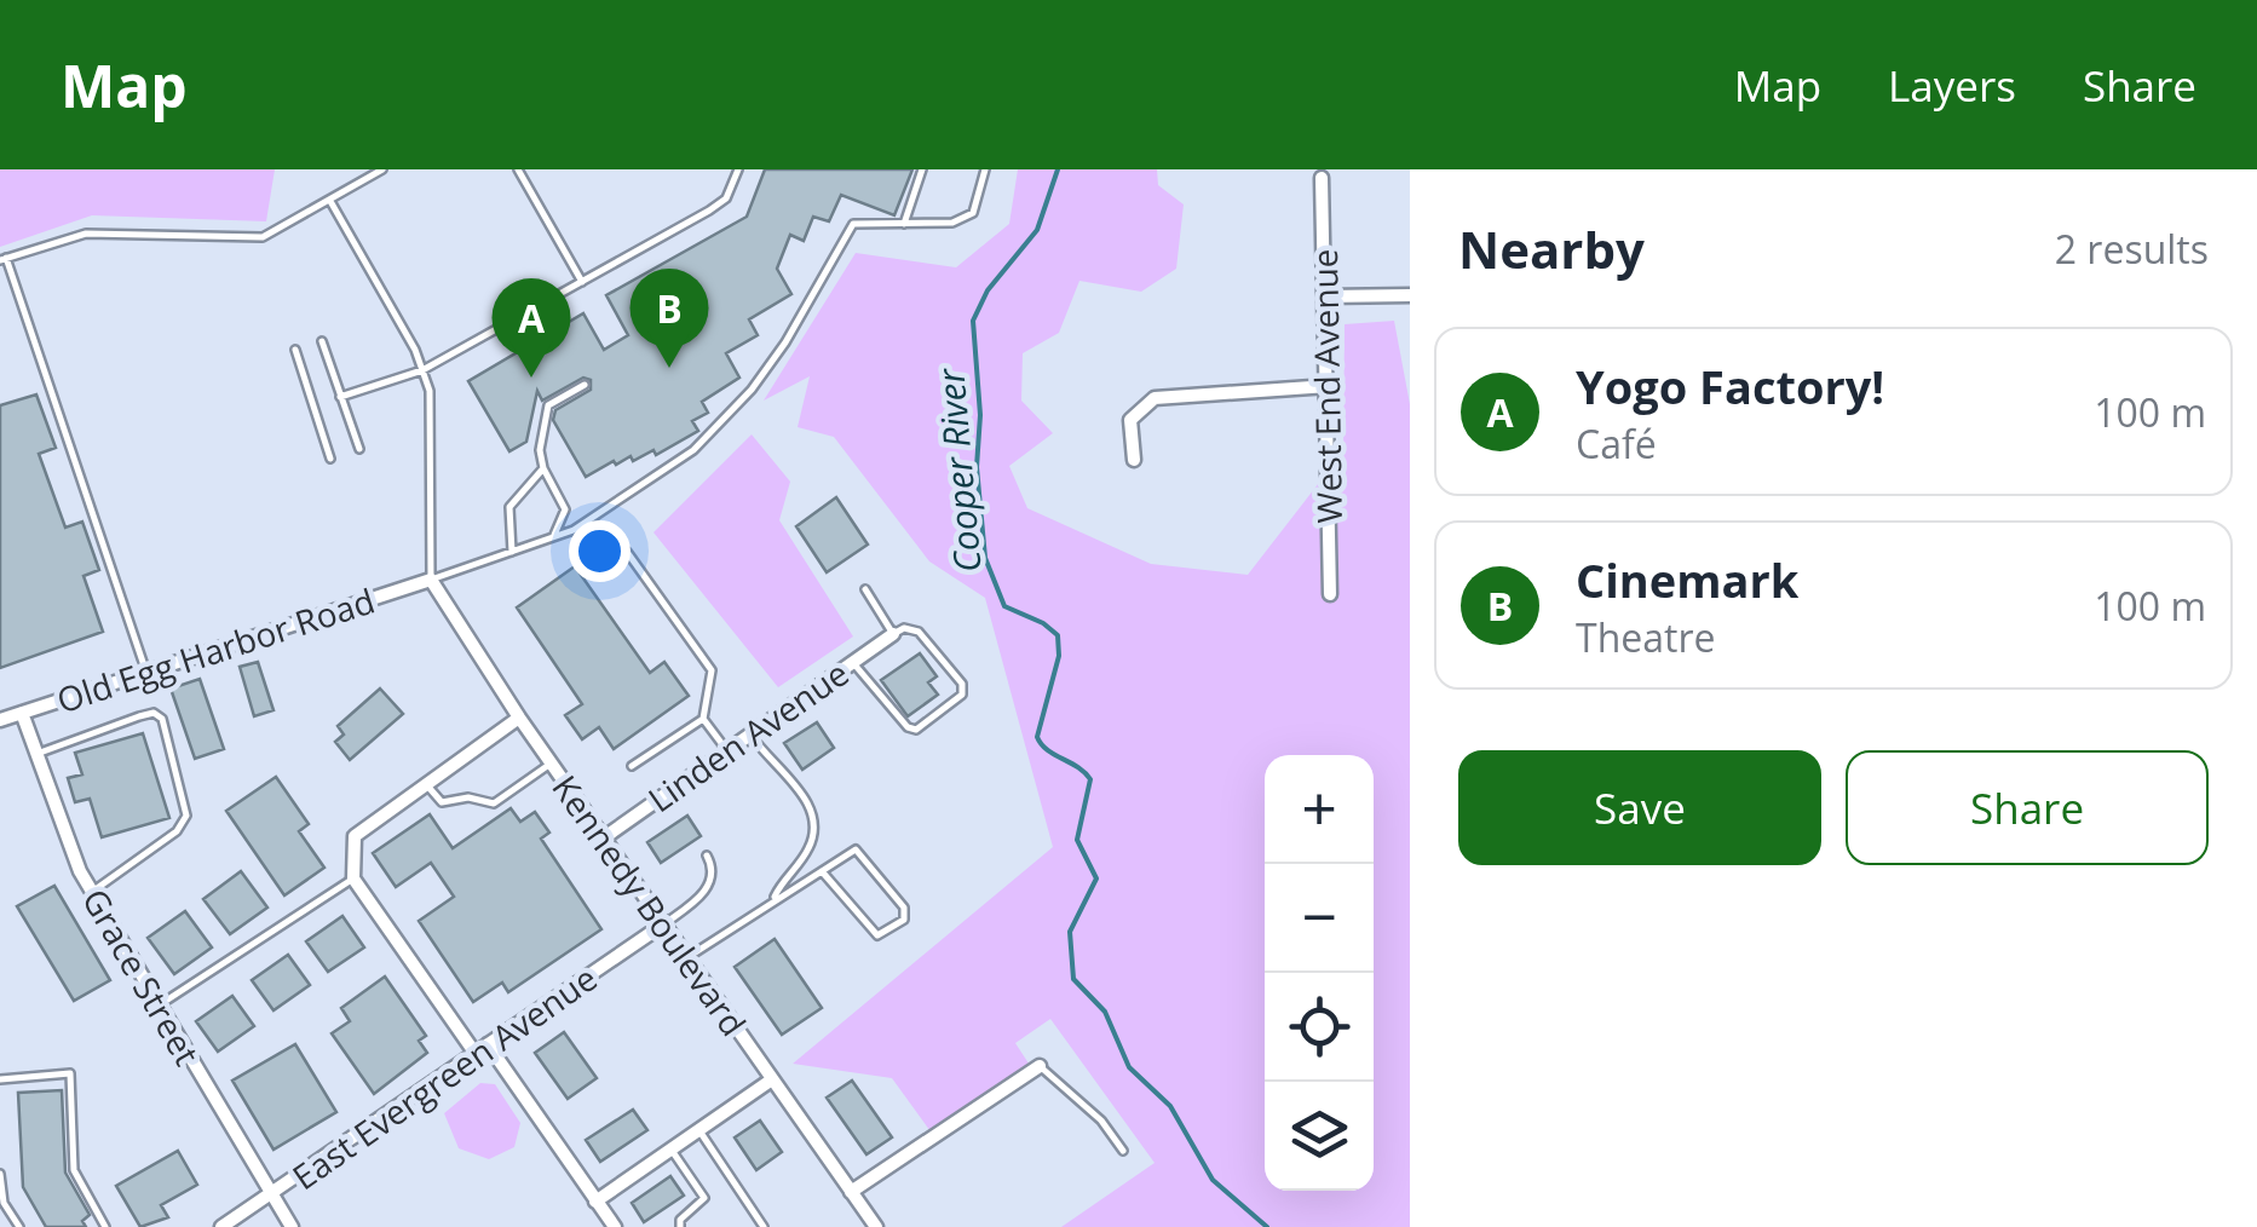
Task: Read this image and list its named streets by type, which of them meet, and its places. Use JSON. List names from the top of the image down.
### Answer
{
  "streets": {
    "street": [
      "West End Avenue",
      "Old Egg Harbor Road",
      "Linden Avenue",
      "Kennedy Boulevard",
      "Grace Street",
      "East Evergreen Avenue"
    ]
  },
  "crossings": [
    ["Old Egg Harbor Road", "Kennedy Boulevard"],
    ["Old Egg Harbor Road", "Grace Street"],
    ["Linden Avenue", "Kennedy Boulevard"],
    ["Kennedy Boulevard", "East Evergreen Avenue"],
    ["Grace Street", "East Evergreen Avenue"]
  ],
  "water": ["Cooper River"],
  "page": {
    "header": "Map",
    "nav": ["Map", "Layers", "Share"],
    "heading": ["Nearby", "2 results"],
    "pins": ["B", "A"],
    "list": [
      {
        "mark": "A",
        "name": "Yogo Factory!",
        "note": "Café",
        "value": "100 m"
      },
      {
        "mark": "B",
        "name": "Cinemark",
        "note": "Theatre",
        "value": "100 m"
      }
    ],
    "buttons": ["Save", "Share"],
    "map_buttons": ["+", "−"]
  }
}
